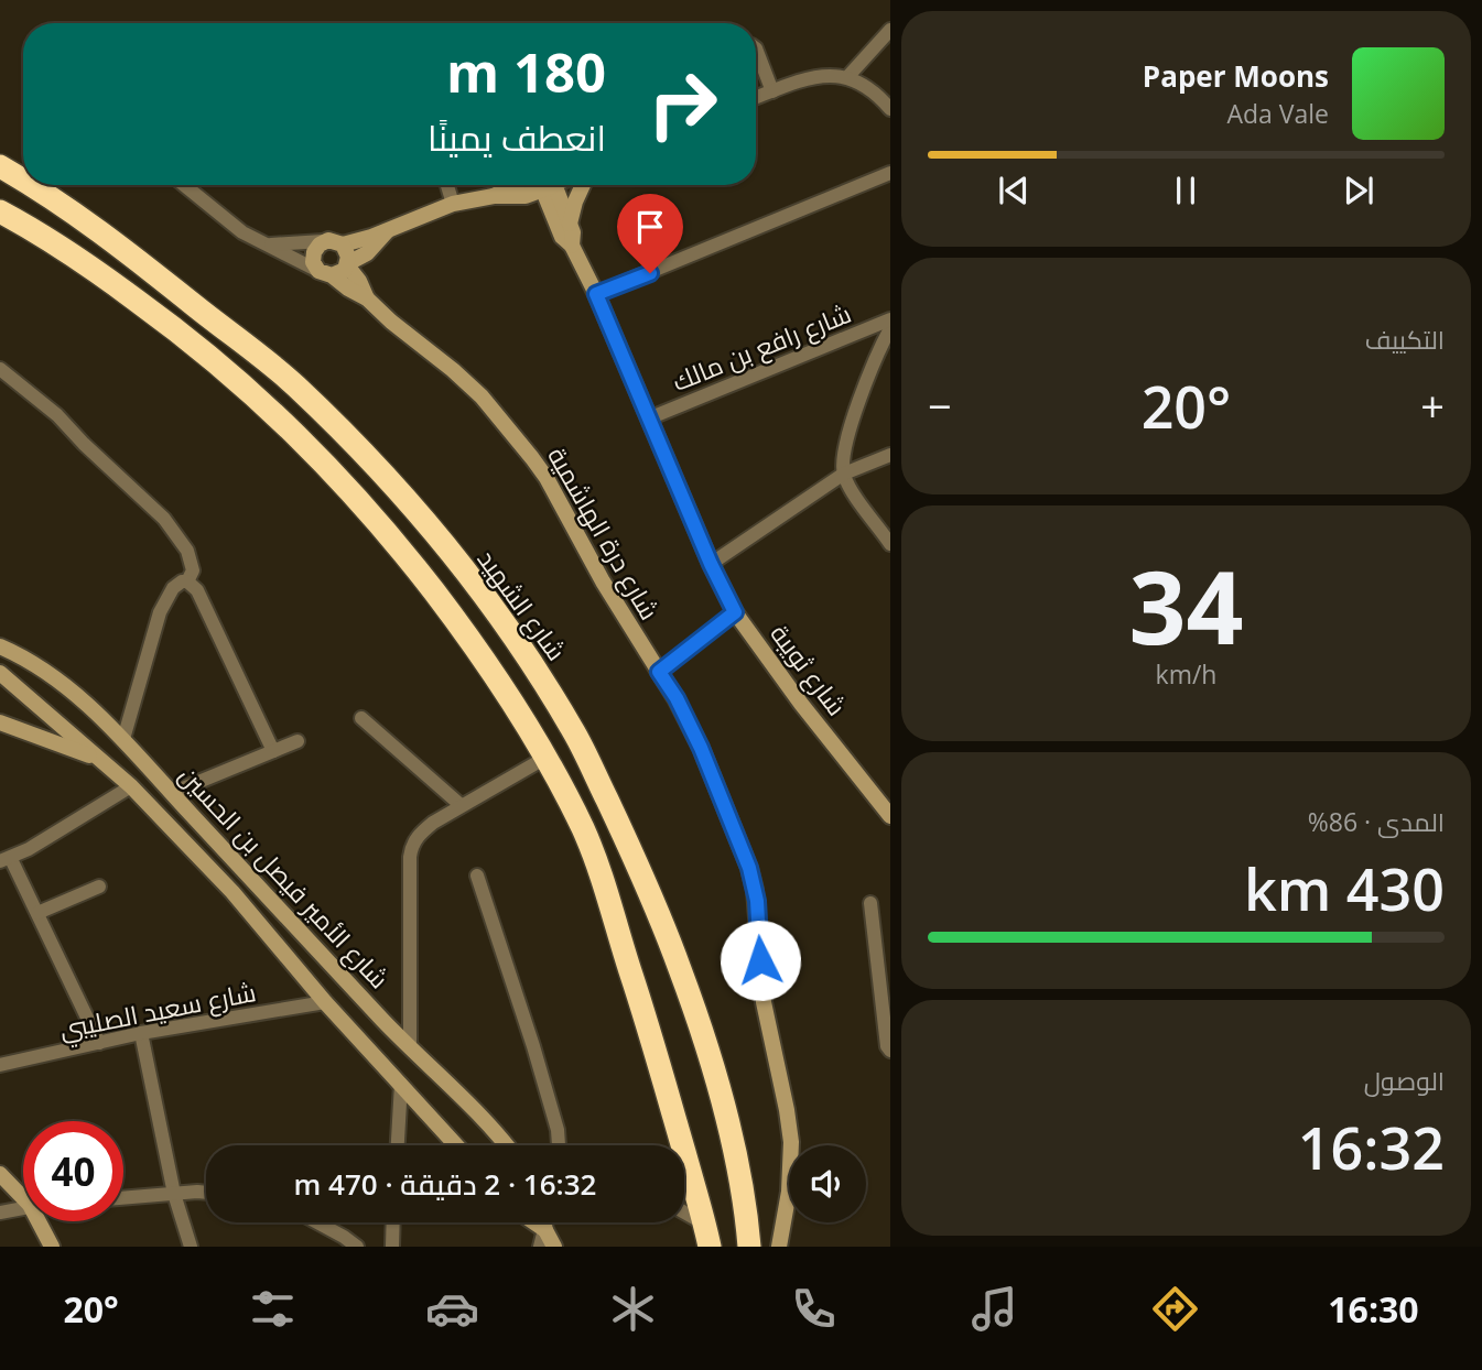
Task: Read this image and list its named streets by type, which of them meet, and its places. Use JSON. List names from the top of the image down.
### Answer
{
  "streets": {
    "highway": ["شارع الشهيد"],
    "street": [
      "شارع رافع بن مالك",
      "شارع درة الهاشمية",
      "شارع ثويبة",
      "شارع الأمير فيصل بن الحسين",
      "شارع سعيد الصليبي"
    ]
  },
  "crossings": [
    ["شارع رافع بن مالك", "شارع ثويبة"],
    ["شارع الأمير فيصل بن الحسين", "شارع سعيد الصليبي"]
  ],
  "page": {
    "turn": ["180 m", "انعطف يمينًا"],
    "song": ["Paper Moons", "Ada Vale"],
    "tile": [
      "التكييف",
      ["34", "km/h"],
      ["المدى · 86%", "430 km"],
      ["الوصول", "16:32"]
    ],
    "heat": ["−", "20°", "+"],
    "limit": "40",
    "trip": "16:32 · 2 دقيقة · 470 m",
    "tabs": ["16:30", "20°"]
  }
}
